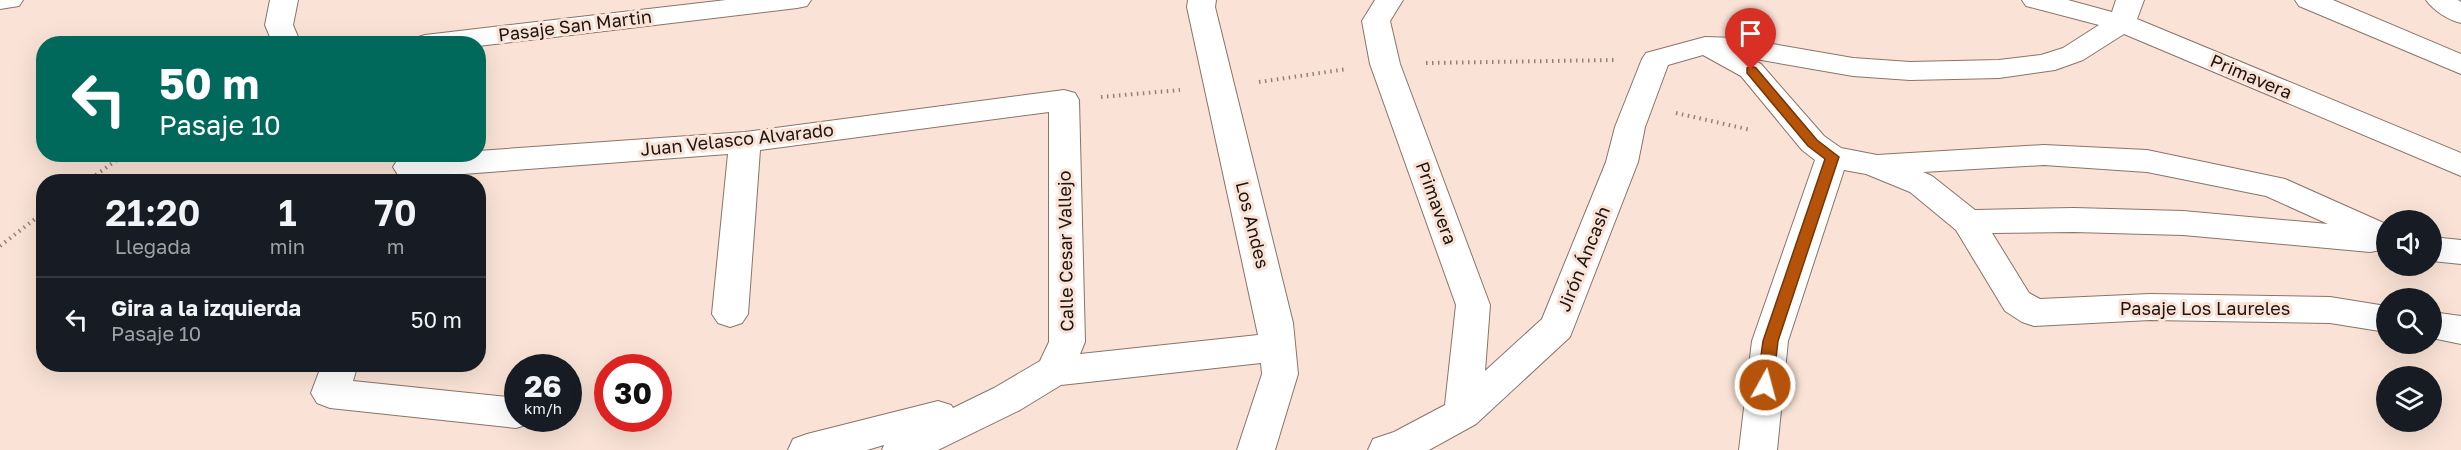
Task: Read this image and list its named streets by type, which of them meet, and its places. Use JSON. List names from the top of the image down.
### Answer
{
  "streets": {
    "street": [
      "Pasaje San Martin",
      "Primavera",
      "Juan Velasco Alvarado",
      "Los Andes",
      "Calle Cesar Vallejo",
      "Jirón Áncash",
      "Pasaje Los Laureles"
    ]
  },
  "crossings": [
    ["Primavera", "Jirón Áncash"],
    ["Juan Velasco Alvarado", "Calle Cesar Vallejo"]
  ],
  "page": {
    "turn": ["50 m", "Pasaje 10"],
    "eta": [
      "21:20",
      "Llegada",
      "1",
      "min",
      "70",
      "m"
    ],
    "list": [
      {
        "name": "Gira a la izquierda",
        "note": "Pasaje 10",
        "value": "50 m"
      }
    ],
    "speed": "26 km/h",
    "limit": "30"
  }
}
